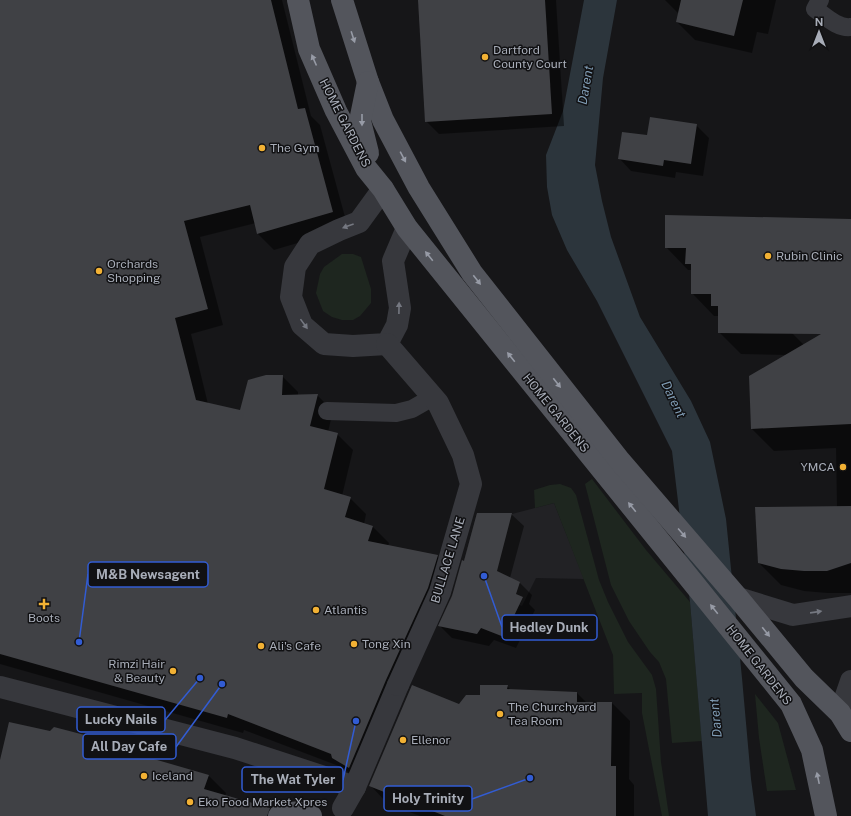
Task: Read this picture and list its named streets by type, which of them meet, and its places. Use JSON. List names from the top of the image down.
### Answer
{
  "streets": {
    "main road": ["HOME GARDENS"],
    "street": ["BULLACE LANE"]
  },
  "water": ["Darent"],
  "places": {
    "other": [
      "Dartford County Court",
      "The Gym",
      "Rubin Clinic",
      "Orchards Shopping",
      "YMCA",
      "Hedley Dunk",
      "Atlantis",
      "M&B Newsagent",
      "Tong Xin",
      "Ali's Cafe",
      "Rimzi Hair & Beauty",
      "Lucky Nails",
      "All Day Cafe",
      "The Churchyard Tea Room",
      "The Wat Tyler",
      "Ellenor",
      "Iceland",
      "Holy Trinity",
      "Eko Food Market Xpres"
    ],
    "health": ["Boots"]
  },
  "north": "top"
}
